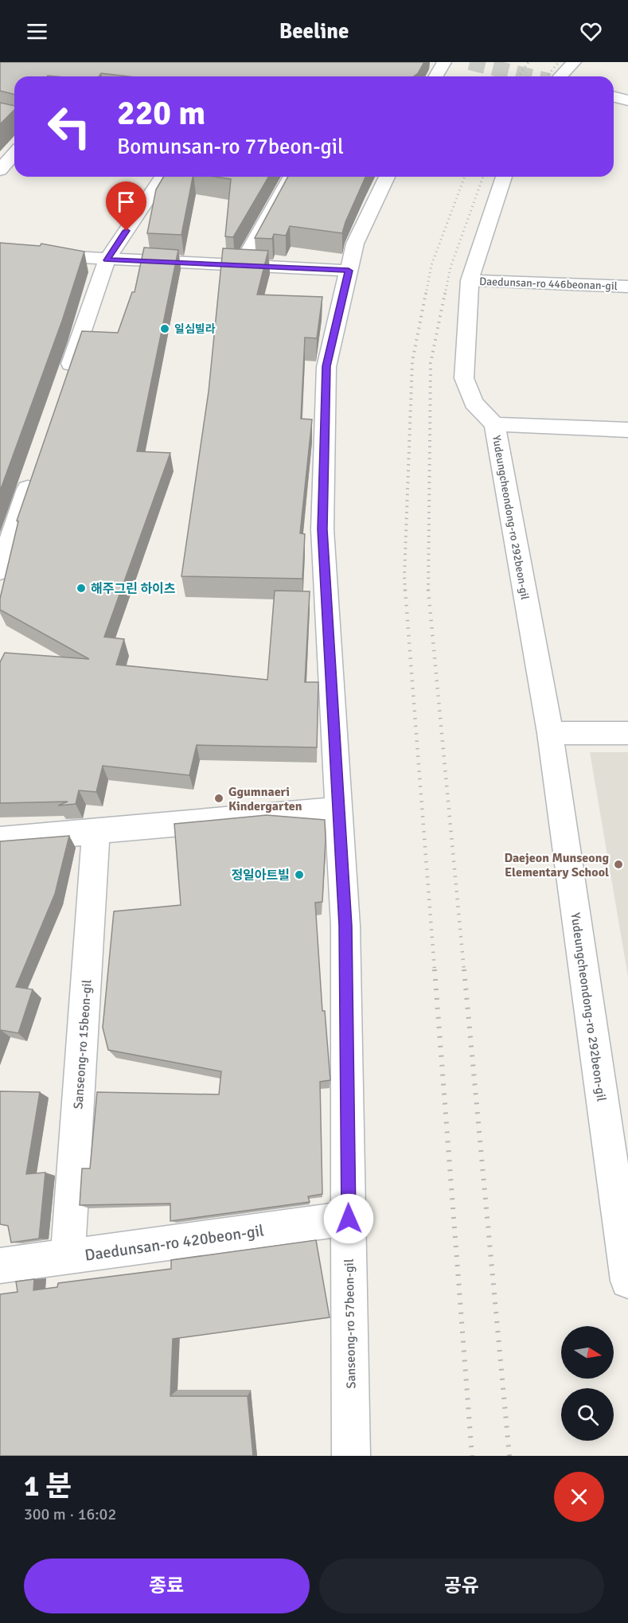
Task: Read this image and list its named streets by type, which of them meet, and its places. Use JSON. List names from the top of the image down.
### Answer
{
  "streets": {
    "street": [
      "Daedunsan-ro 446beonan-gil",
      "Yudeungcheondong-ro 292beon-gil",
      "Sanseong-ro 15beon-gil",
      "Daedunsan-ro 420beon-gil",
      "Sanseong-ro 57beon-gil"
    ]
  },
  "crossings": [
    ["Daedunsan-ro 446beonan-gil", "Yudeungcheondong-ro 292beon-gil"],
    ["Sanseong-ro 15beon-gil", "Daedunsan-ro 420beon-gil"],
    ["Daedunsan-ro 420beon-gil", "Sanseong-ro 57beon-gil"]
  ],
  "places": [
    "일심빌라",
    "해주그린 하이츠",
    "Ggumnaeri Kindergarten",
    "Daejeon Munseong Elementary School",
    "정일아트빌"
  ],
  "north": "right",
  "page": {
    "header": "Beeline",
    "turn": ["220 m", "Bomunsan-ro 77beon-gil"],
    "heading": ["1 분", "300 m · 16:02"],
    "buttons": ["종료", "공유"]
  }
}
